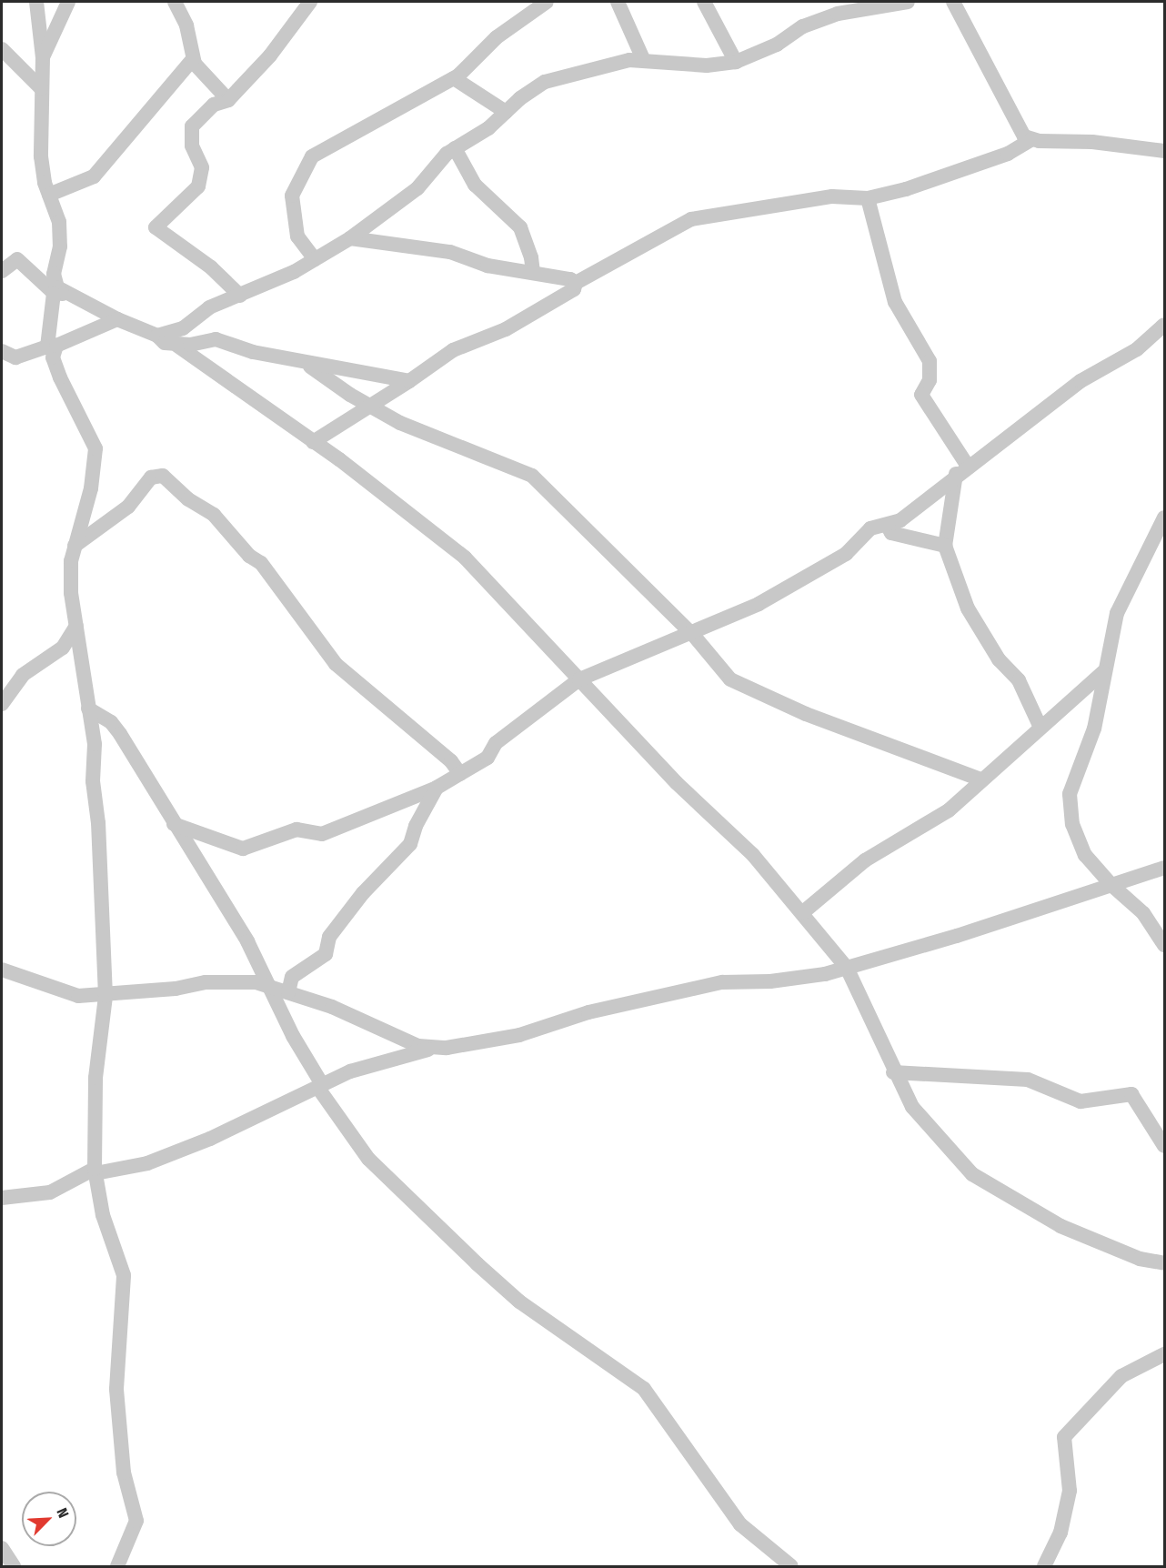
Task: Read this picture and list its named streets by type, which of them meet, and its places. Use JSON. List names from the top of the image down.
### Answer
{
  "north": "top right"
}
